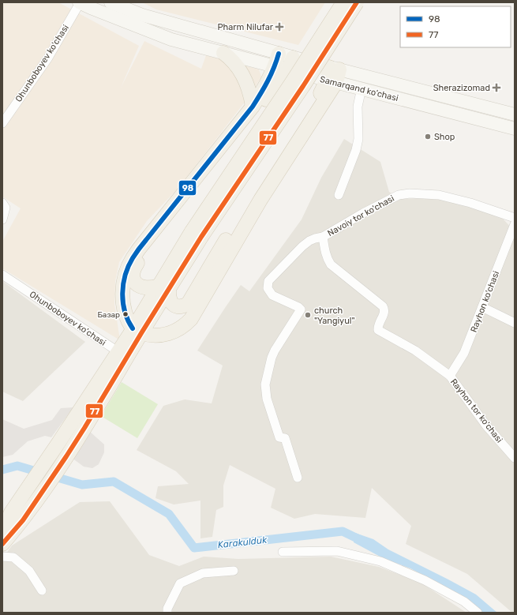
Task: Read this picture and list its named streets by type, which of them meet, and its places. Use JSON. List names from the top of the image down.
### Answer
{
  "streets": {
    "main road": ["Samarqand ko'chasi"],
    "street": [
      "Ohunboboyev ko'chasi",
      "Navoiy tor ko'chasi",
      "Rayhon ko'chasi",
      "Rayhon tor ko'chasi"
    ]
  },
  "crossings": [
    ["Ohunboboyev ko'chasi", "Samarqand ko'chasi"],
    ["Navoiy tor ko'chasi", "Rayhon tor ko'chasi"],
    ["Rayhon ko'chasi", "Rayhon tor ko'chasi"]
  ],
  "water": ["Karakulduk"],
  "places": {
    "health": ["Pharm Nilufar", "Sherazizomad"],
    "other": ["Shop", "Базар", "church \"Yangiyul\""]
  },
  "lines": ["transit line 77", "transit line 98"],
  "legend": ["98", "77"]
}
